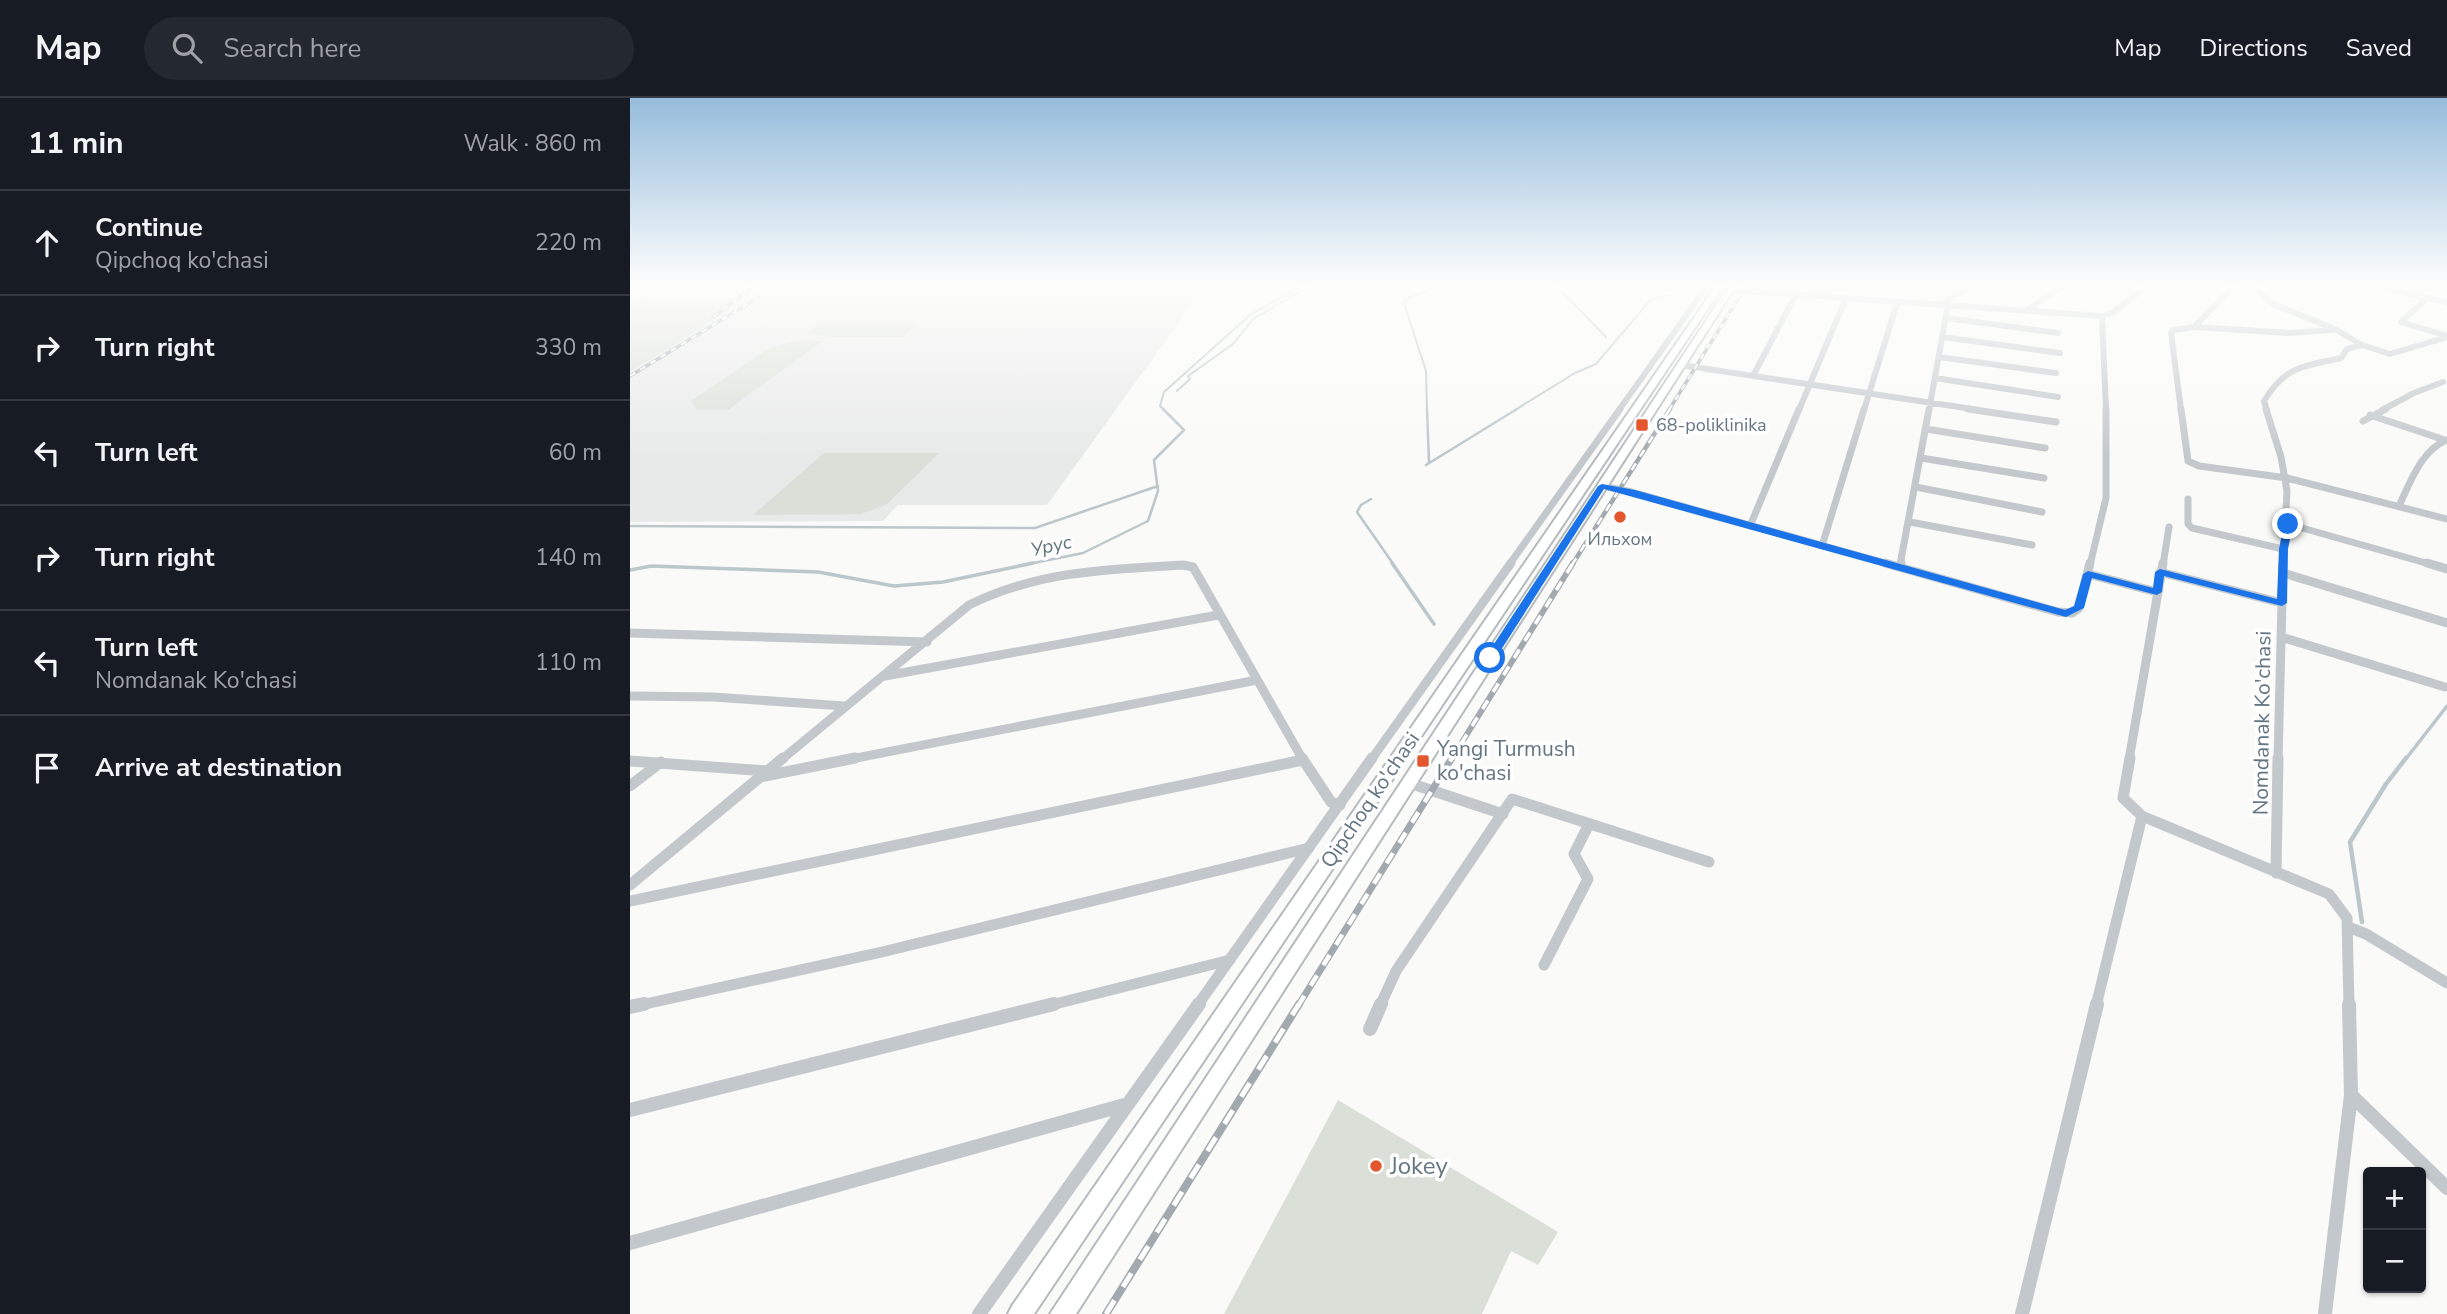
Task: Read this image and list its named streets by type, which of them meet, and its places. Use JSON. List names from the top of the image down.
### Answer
{
  "streets": {
    "main road": ["Qipchoq ko'chasi"],
    "street": ["Nomdanak Ko'chasi"]
  },
  "water": ["Урус"],
  "places": {
    "transit": ["68-poliklinika", "Yangi Turmush ko'chasi"],
    "other": ["Ильхом", "Jokey"]
  },
  "page": {
    "header": "Map",
    "search": "Search here",
    "nav": ["Map", "Directions", "Saved"],
    "heading": ["11 min", "Walk · 860 m"],
    "list": [
      ["Continue", "Qipchoq ko'chasi", "220 m"],
      ["Turn right", "330 m"],
      ["Turn left", "60 m"],
      ["Turn right", "140 m"],
      ["Turn left", "Nomdanak Ko'chasi", "110 m"],
      "Arrive at destination"
    ],
    "map_buttons": ["+", "−"]
  }
}
